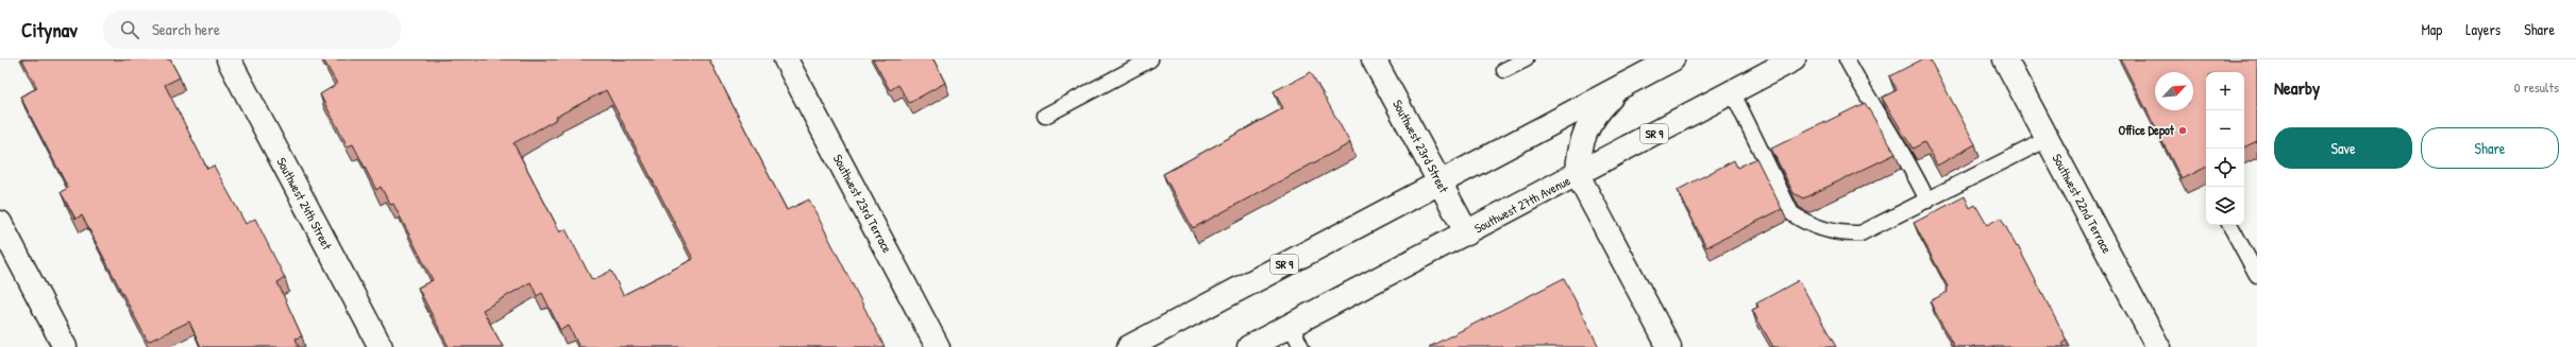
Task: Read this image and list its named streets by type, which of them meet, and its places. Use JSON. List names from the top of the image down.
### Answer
{
  "streets": {
    "main road": [
      "SR 9",
      "Southwest 23rd Street",
      "Southwest 24th Street",
      "Southwest 23rd Terrace",
      "Southwest 22nd Terrace",
      "Southwest 27th Avenue"
    ]
  },
  "crossings": [
    ["SR 9", "Southwest 23rd Street"],
    ["Southwest 23rd Street", "Southwest 27th Avenue"]
  ],
  "places": ["Office Depot"],
  "north": "top right",
  "page": {
    "header": "Citynav",
    "search": "Search here",
    "nav": ["Map", "Layers", "Share"],
    "heading": ["Nearby", "0 results"],
    "map_buttons": ["+", "−"],
    "buttons": ["Save", "Share"]
  }
}
